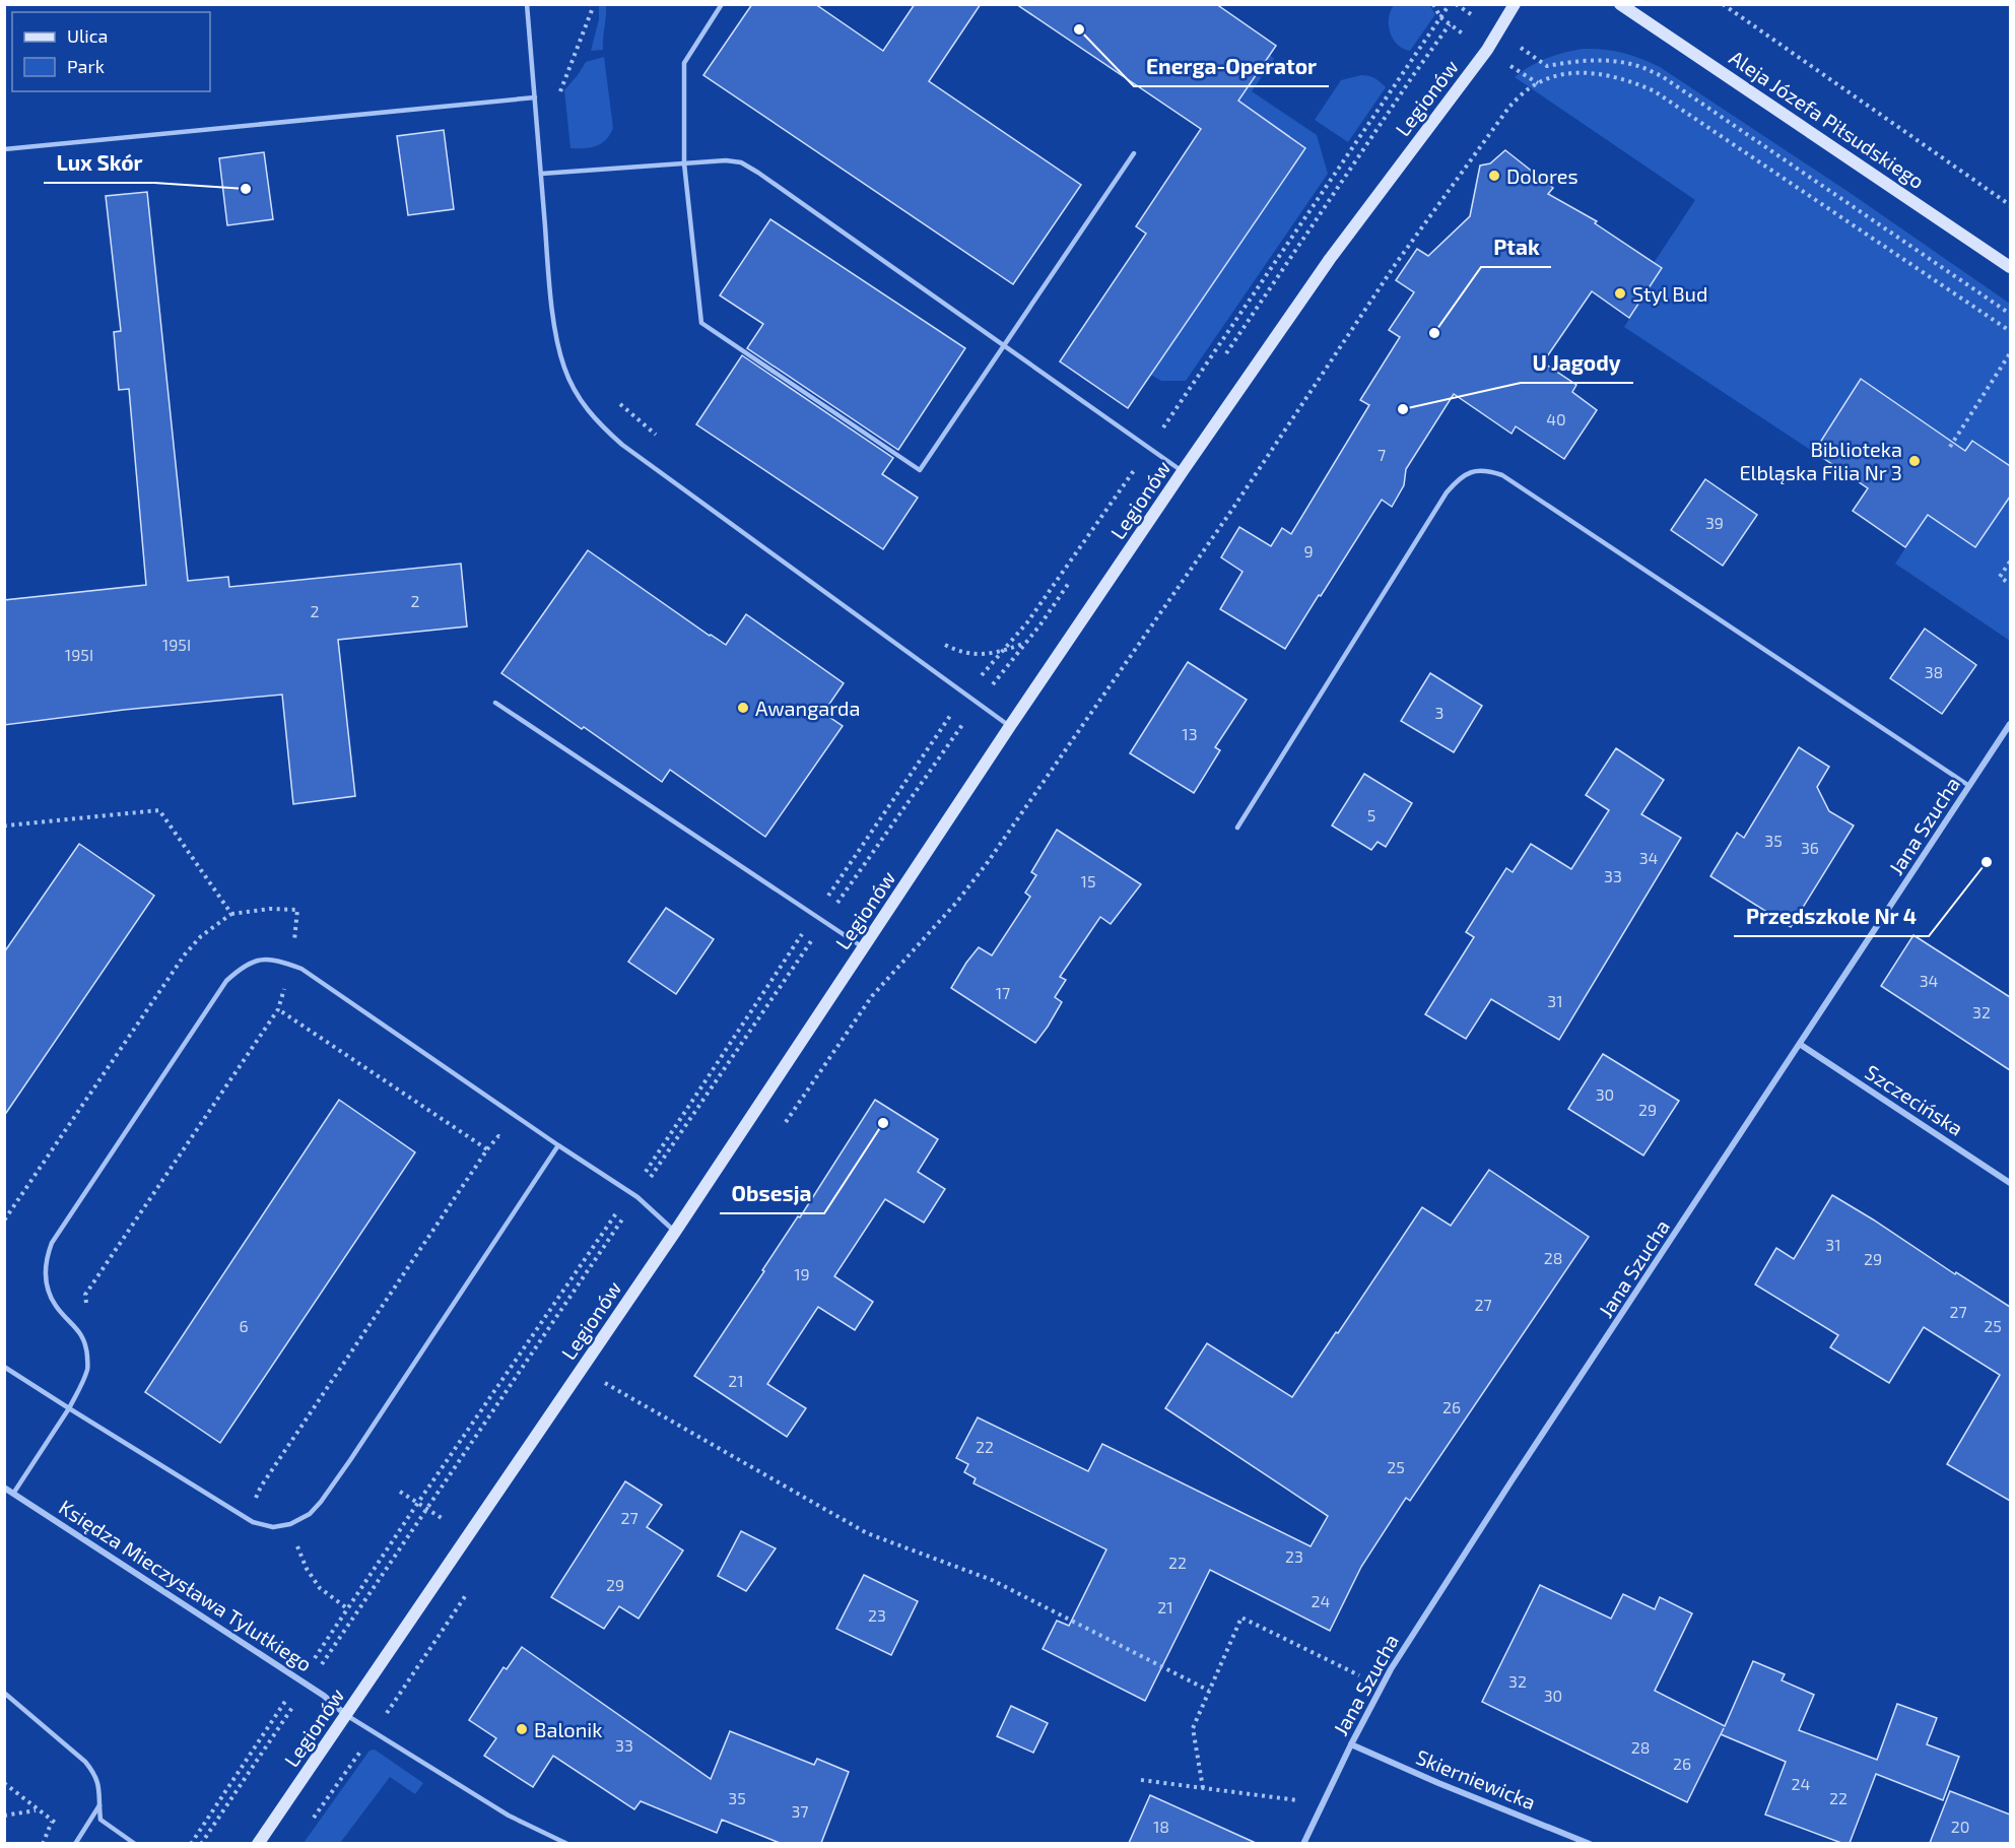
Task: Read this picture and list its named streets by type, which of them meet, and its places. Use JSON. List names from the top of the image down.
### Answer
{
  "streets": {
    "street": [
      "Legionów",
      "Aleja Józefa Piłsudskiego",
      "Jana Szucha",
      "Szczecińska",
      "Księdza Mieczysława Tylutkiego",
      "Skierniewicka"
    ]
  },
  "crossings": [
    ["Legionów", "Księdza Mieczysława Tylutkiego"],
    ["Jana Szucha", "Szczecińska"],
    ["Jana Szucha", "Skierniewicka"]
  ],
  "places": [
    "Energa-Operator",
    "Dolores",
    "Lux Skór",
    "Styl Bud",
    "Ptak",
    "U Jagody",
    "Biblioteka Elbląska Filia Nr 3",
    "Awangarda",
    "Przedszkole Nr 4",
    "Obsesja",
    "Balonik"
  ],
  "house_numbers": [
    "40",
    "7",
    "39",
    "9",
    "2",
    "2",
    "195I",
    "195I",
    "38",
    "3",
    "13",
    "5",
    "35",
    "36",
    "34",
    "33",
    "15",
    "34",
    "17",
    "31",
    "32",
    "30",
    "29",
    "31",
    "28",
    "29",
    "19",
    "27",
    "27",
    "6",
    "25",
    "21",
    "26",
    "22",
    "25",
    "27",
    "23",
    "22",
    "29",
    "24",
    "21",
    "23",
    "32",
    "30",
    "33",
    "28",
    "26",
    "24",
    "35",
    "22",
    "37",
    "18",
    "20"
  ],
  "legend": ["Ulica", "Park"]
}
